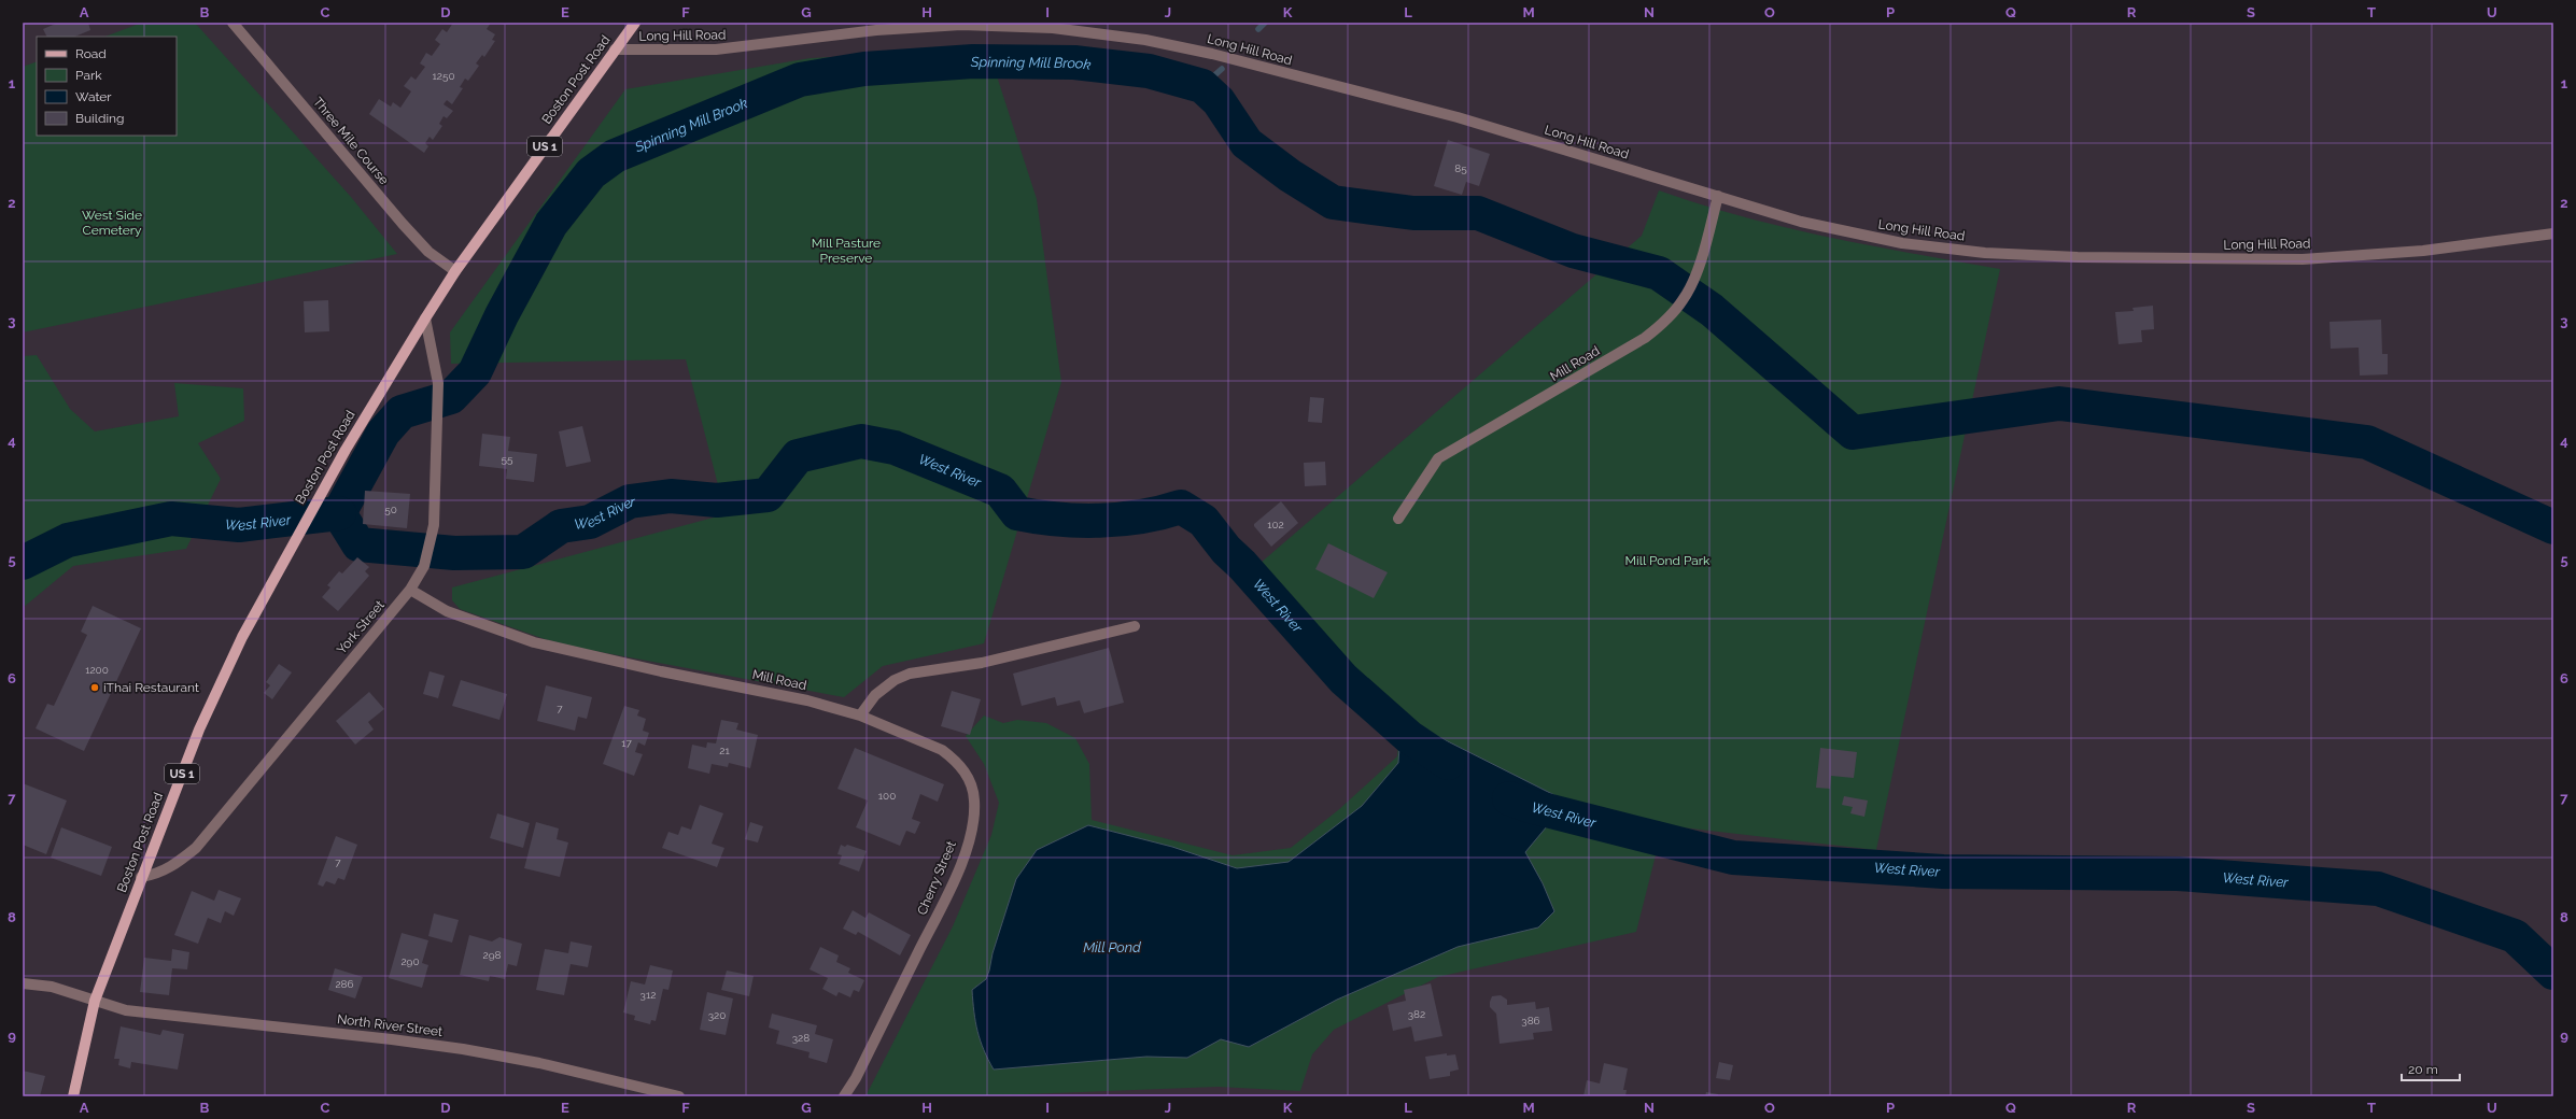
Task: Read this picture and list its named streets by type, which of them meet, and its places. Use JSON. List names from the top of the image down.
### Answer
{
  "streets": {
    "main road": ["Boston Post Road", "US 1"],
    "street": [
      "Long Hill Road",
      "Three Mile Course",
      "Mill Road",
      "York Street",
      "Cherry Street",
      "North River Street"
    ]
  },
  "crossings": [
    ["Long Hill Road", "Boston Post Road"],
    ["Long Hill Road", "Mill Road"],
    ["Boston Post Road", "Three Mile Course"],
    ["Boston Post Road", "York Street"],
    ["Boston Post Road", "North River Street"],
    ["Mill Road", "York Street"],
    ["Mill Road", "Cherry Street"]
  ],
  "water": ["Spinning Mill Brook", "West River", "Mill Pond"],
  "parks": ["West Side Cemetery", "Mill Pasture Preserve", "Mill Pond Park"],
  "places": ["iThai Restaurant"],
  "house_numbers": [
    "1250",
    "85",
    "55",
    "50",
    "102",
    "1200",
    "7",
    "17",
    "21",
    "100",
    "7",
    "298",
    "290",
    "286",
    "312",
    "382",
    "320",
    "386",
    "328"
  ],
  "legend": [
    "Road",
    "Park",
    "Water",
    "Building"
  ],
  "scale_bar": "20 m",
  "grid": {
    "columns": [
      "A",
      "B",
      "C",
      "D",
      "E",
      "F",
      "G",
      "H",
      "I",
      "J",
      "K",
      "L",
      "M",
      "N",
      "O",
      "P",
      "Q",
      "R",
      "S",
      "T",
      "U"
    ],
    "rows": [
      "1",
      "2",
      "3",
      "4",
      "5",
      "6",
      "7",
      "8",
      "9"
    ]
  }
}
